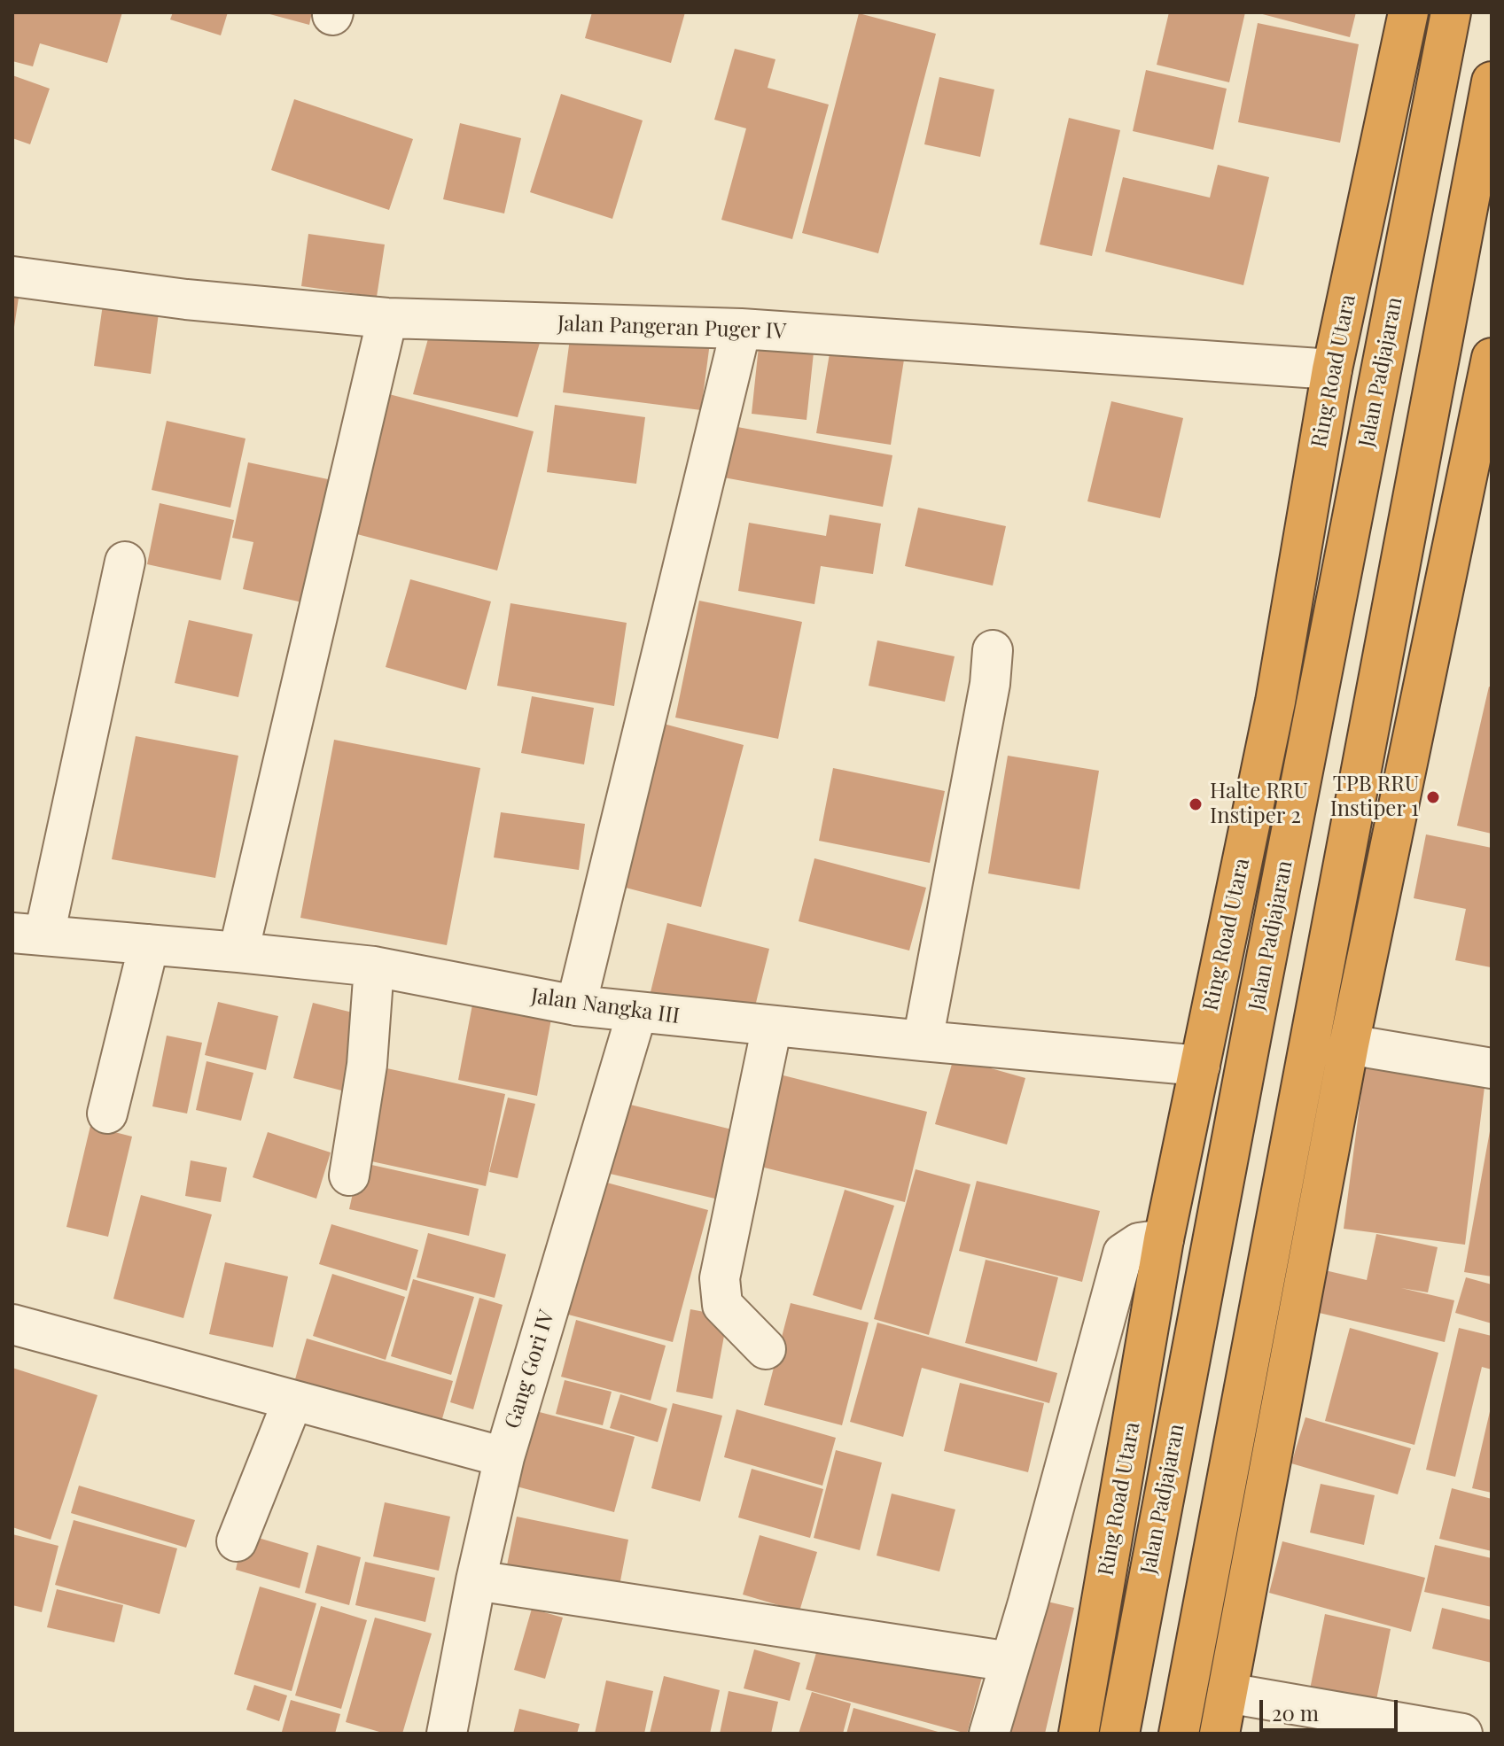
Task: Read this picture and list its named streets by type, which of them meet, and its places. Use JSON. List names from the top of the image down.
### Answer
{
  "streets": {
    "highway": ["Ring Road Utara", "Jalan Padjajaran"],
    "street": ["Jalan Pangeran Puger IV", "Jalan Nangka III", "Gang Gori IV"]
  },
  "crossings": [
    ["Jalan Pangeran Puger IV", "Ring Road Utara"],
    ["Ring Road Utara", "Jalan Nangka III"],
    ["Jalan Nangka III", "Gang Gori IV"]
  ],
  "places": ["TPB RRU Instiper 1", "Halte RRU Instiper 2"],
  "scale_bar": "20 m"
}
